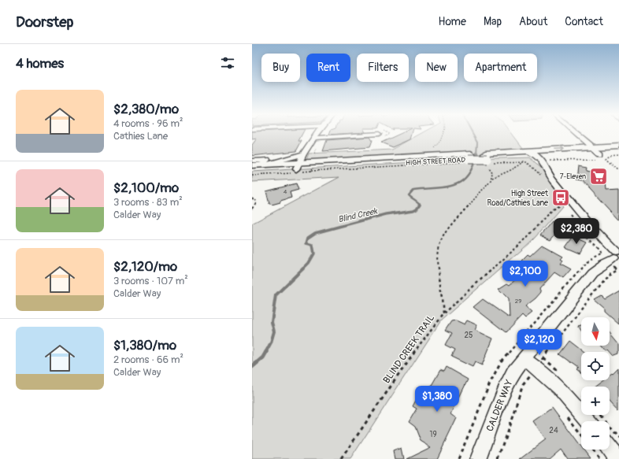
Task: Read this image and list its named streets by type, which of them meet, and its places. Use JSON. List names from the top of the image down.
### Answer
{
  "streets": {
    "main road": ["HIGH STREET ROAD"],
    "street": ["CALDER WAY"],
    "path": ["BLIND CREEK TRAIL"]
  },
  "water": ["Blind Creek"],
  "places": {
    "supermarket": ["7-Eleven"],
    "bus stop": ["High Street Road/Cathies Lane"]
  },
  "house_numbers": [
    "4",
    "29",
    "25",
    "24",
    "19"
  ],
  "north": "bottom",
  "page": {
    "header": "Doorstep",
    "nav": [
      "Home",
      "Map",
      "About",
      "Contact"
    ],
    "heading": "4 homes",
    "chip": [
      "Buy",
      "Rent",
      "Filters",
      "New",
      "Apartment"
    ],
    "list": [
      {
        "name": "$2,380/mo",
        "note": "4 rooms · 96 m² · Cathies Lane"
      },
      {
        "name": "$2,100/mo",
        "note": "3 rooms · 83 m² · Calder Way"
      },
      {
        "name": "$2,120/mo",
        "note": "3 rooms · 107 m² · Calder Way"
      },
      {
        "name": "$1,380/mo",
        "note": "2 rooms · 66 m² · Calder Way"
      }
    ],
    "price": [
      "$2,380",
      "$2,100",
      "$2,120",
      "$1,380"
    ],
    "map_buttons": ["+", "−"]
  }
}
